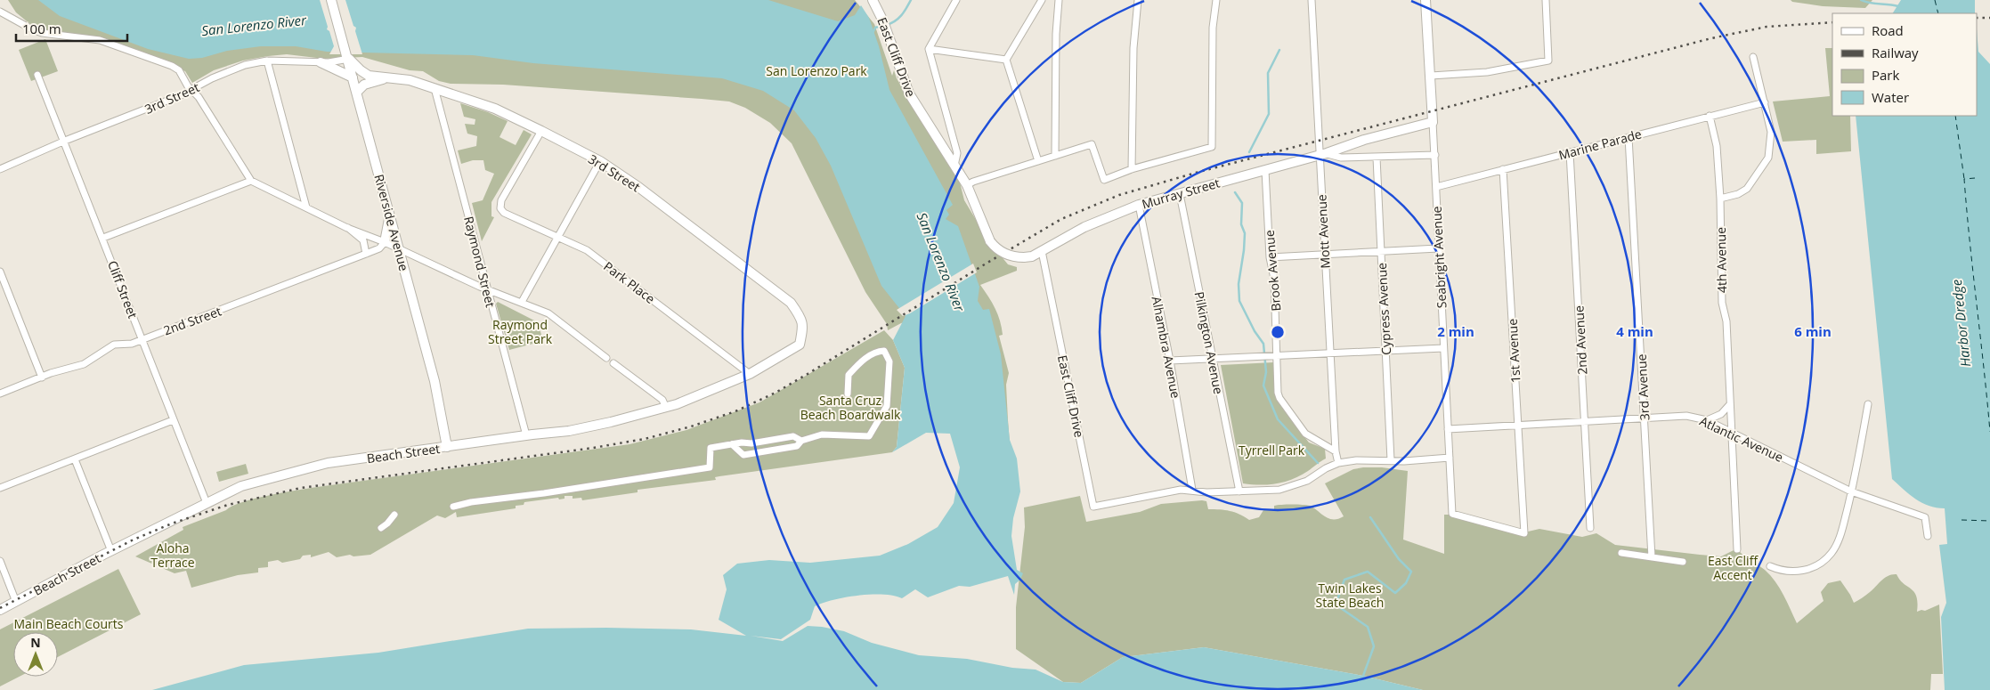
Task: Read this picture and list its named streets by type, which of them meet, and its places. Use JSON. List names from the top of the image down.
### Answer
{
  "streets": {
    "street": [
      "East Cliff Drive",
      "3rd Street",
      "Marine Parade",
      "Murray Street",
      "Riverside Avenue",
      "Mott Avenue",
      "Seabright Avenue",
      "4th Avenue",
      "Raymond Street",
      "Brook Avenue",
      "Park Place",
      "Cliff Street",
      "Cypress Avenue",
      "2nd Street",
      "2nd Avenue",
      "Pilkington Avenue",
      "Alhambra Avenue",
      "1st Avenue",
      "3rd Avenue",
      "Atlantic Avenue",
      "Beach Street"
    ]
  },
  "crossings": [
    ["East Cliff Drive", "Murray Street"],
    ["East Cliff Drive", "Mott Avenue"],
    ["East Cliff Drive", "Seabright Avenue"],
    ["East Cliff Drive", "Cypress Avenue"],
    ["East Cliff Drive", "Pilkington Avenue"],
    ["East Cliff Drive", "Alhambra Avenue"],
    ["3rd Street", "Riverside Avenue"],
    ["3rd Street", "Raymond Street"],
    ["3rd Street", "Park Place"],
    ["3rd Street", "Cliff Street"],
    ["3rd Street", "Beach Street"],
    ["Marine Parade", "Seabright Avenue"],
    ["Marine Parade", "4th Avenue"],
    ["Marine Parade", "2nd Avenue"],
    ["Marine Parade", "1st Avenue"],
    ["Marine Parade", "3rd Avenue"],
    ["Murray Street", "Mott Avenue"],
    ["Murray Street", "Seabright Avenue"],
    ["Murray Street", "Brook Avenue"],
    ["Murray Street", "Cypress Avenue"],
    ["Murray Street", "Pilkington Avenue"],
    ["Murray Street", "Alhambra Avenue"],
    ["Riverside Avenue", "Beach Street"],
    ["Mott Avenue", "Brook Avenue"],
    ["Seabright Avenue", "1st Avenue"],
    ["Seabright Avenue", "Atlantic Avenue"],
    ["4th Avenue", "Atlantic Avenue"],
    ["Raymond Street", "Beach Street"],
    ["Park Place", "Beach Street"],
    ["Cliff Street", "2nd Street"],
    ["Cliff Street", "Beach Street"],
    ["2nd Avenue", "Atlantic Avenue"],
    ["1st Avenue", "Atlantic Avenue"],
    ["3rd Avenue", "Atlantic Avenue"]
  ],
  "water": ["San Lorenzo River", "Harbor Dredge"],
  "parks": [
    "San Lorenzo Park",
    "Raymond Street Park",
    "Santa Cruz Beach Boardwalk",
    "Tyrrell Park",
    "Aloha Terrace",
    "East Cliff Accent",
    "Twin Lakes State Beach",
    "Main Beach Courts"
  ],
  "legend": [
    "Road",
    "Railway",
    "Park",
    "Water"
  ],
  "scale_bar": "100 m",
  "north": "top",
  "rings": ["2 min", "4 min", "6 min"]
}
